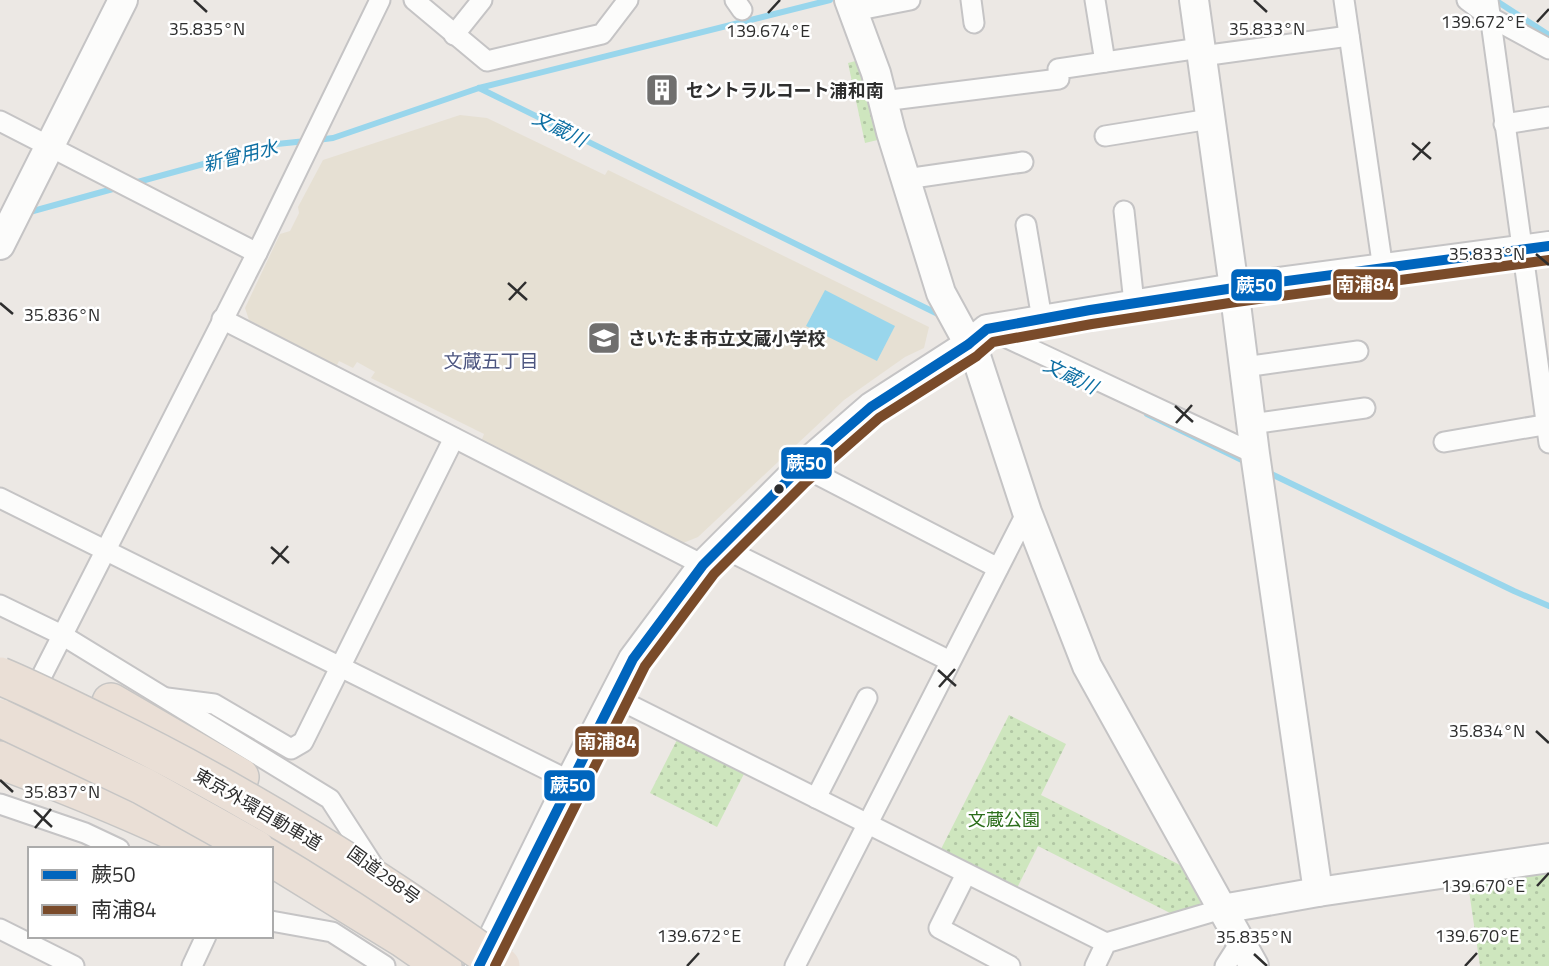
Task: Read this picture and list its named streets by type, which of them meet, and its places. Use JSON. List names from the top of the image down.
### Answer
{
  "streets": {
    "highway": ["東京外環自動車道", "国道298号"]
  },
  "crossings": [
    ["東京外環自動車道", "国道298号"]
  ],
  "districts": ["文蔵五丁目"],
  "water": ["文蔵川", "新曾用水"],
  "parks": ["文蔵公園"],
  "places": {
    "building": ["セントラルコート浦和南"],
    "school or university": ["さいたま市立文蔵小学校"]
  },
  "lines": ["transit line 蕨50", "transit line 南浦84"],
  "legend": ["蕨50", "南浦84"],
  "coordinates": [
    "139.672°E",
    "35.833°N",
    "35.835°N",
    "139.674°E",
    "35.836°N",
    "35.834°N",
    "35.837°N",
    "139.670°E"
  ]
}
